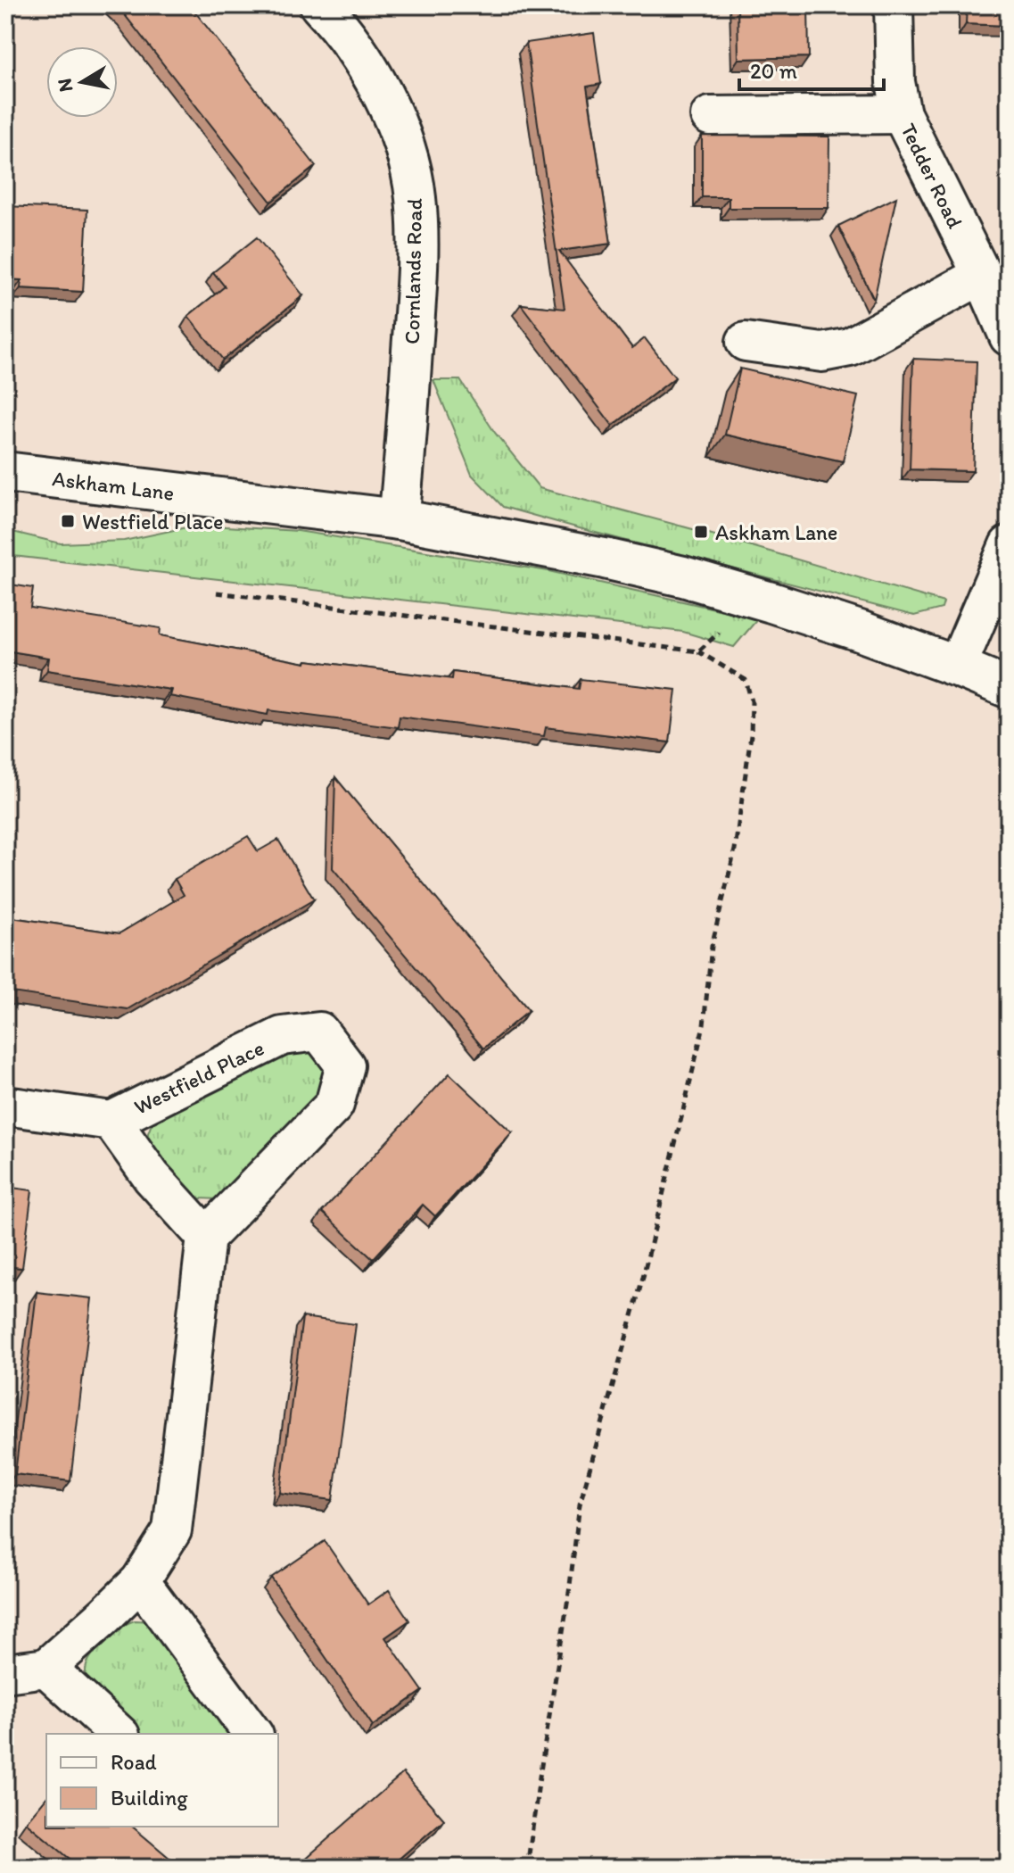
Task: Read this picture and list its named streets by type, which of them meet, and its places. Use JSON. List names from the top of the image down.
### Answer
{
  "streets": {
    "street": [
      "Tedder Road",
      "Cornlands Road",
      "Askham Lane",
      "Westfield Place"
    ]
  },
  "crossings": [
    ["Cornlands Road", "Askham Lane"]
  ],
  "places": {
    "transit": ["Westfield Place", "Askham Lane"]
  },
  "legend": ["Road", "Building"],
  "scale_bar": "20 m",
  "north": "left"
}
